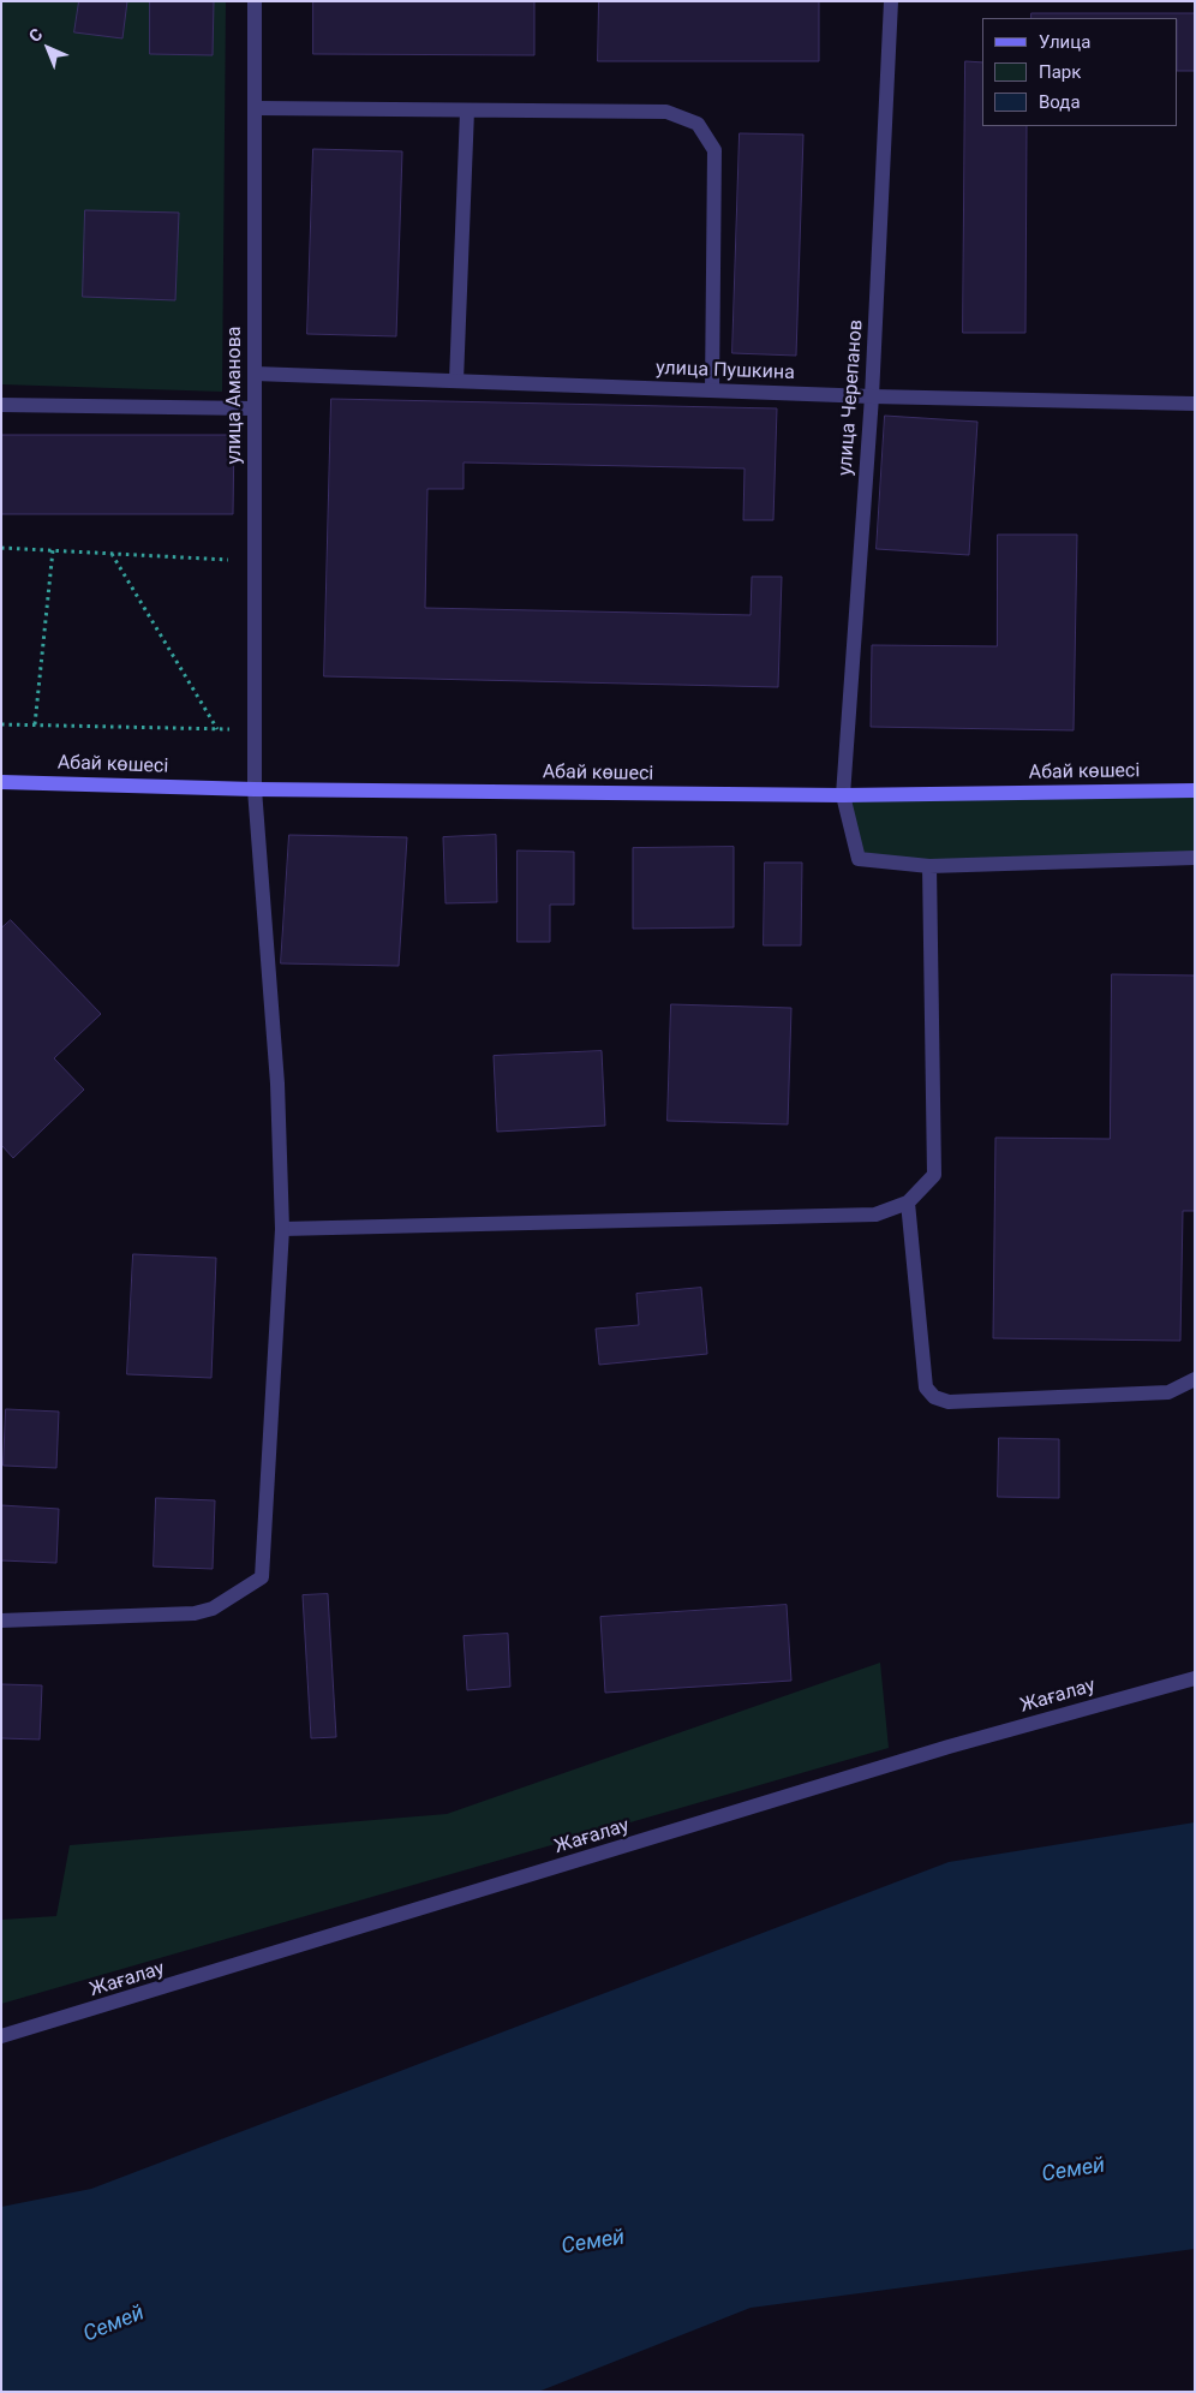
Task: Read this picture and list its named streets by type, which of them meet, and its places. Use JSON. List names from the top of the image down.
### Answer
{
  "streets": {
    "main road": ["Абай көшесі"],
    "street": [
      "улица Пушкина",
      "улица Аманова",
      "улица Черепанов",
      "Жағалау"
    ]
  },
  "crossings": [
    ["улица Пушкина", "улица Аманова"],
    ["улица Пушкина", "улица Черепанов"],
    ["улица Аманова", "Абай көшесі"],
    ["улица Черепанов", "Абай көшесі"]
  ],
  "water": ["Семей"],
  "legend": ["Улица", "Парк", "Вода"],
  "north": "top left"
}
